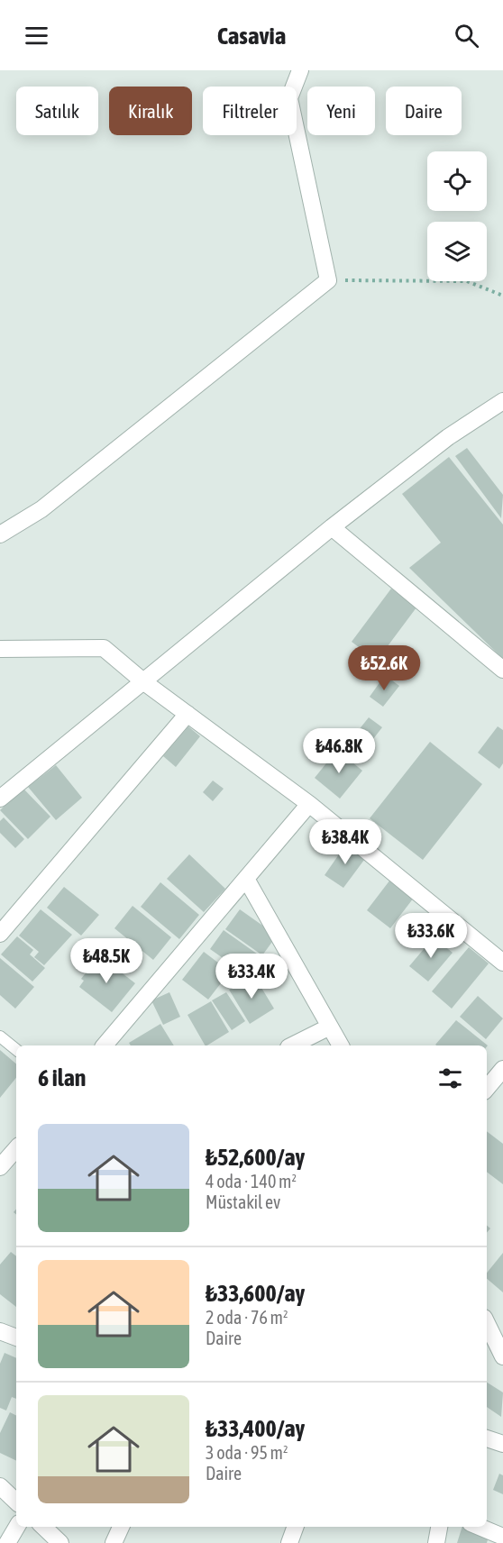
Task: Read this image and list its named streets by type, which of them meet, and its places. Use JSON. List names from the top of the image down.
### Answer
{
  "page": {
    "header": "Casavia",
    "chip": [
      "Satılık",
      "Kiralık",
      "Filtreler",
      "Yeni",
      "Daire"
    ],
    "price": [
      "₺52.6K",
      "₺46.8K",
      "₺38.4K",
      "₺33.6K",
      "₺48.5K",
      "₺33.4K"
    ],
    "heading": "6 ilan",
    "list": [
      {
        "name": "₺52,600/ay",
        "note": "4 oda · 140 m² · Müstakil ev"
      },
      {
        "name": "₺33,600/ay",
        "note": "2 oda · 76 m² · Daire"
      },
      {
        "name": "₺33,400/ay",
        "note": "3 oda · 95 m² · Daire"
      }
    ]
  }
}
